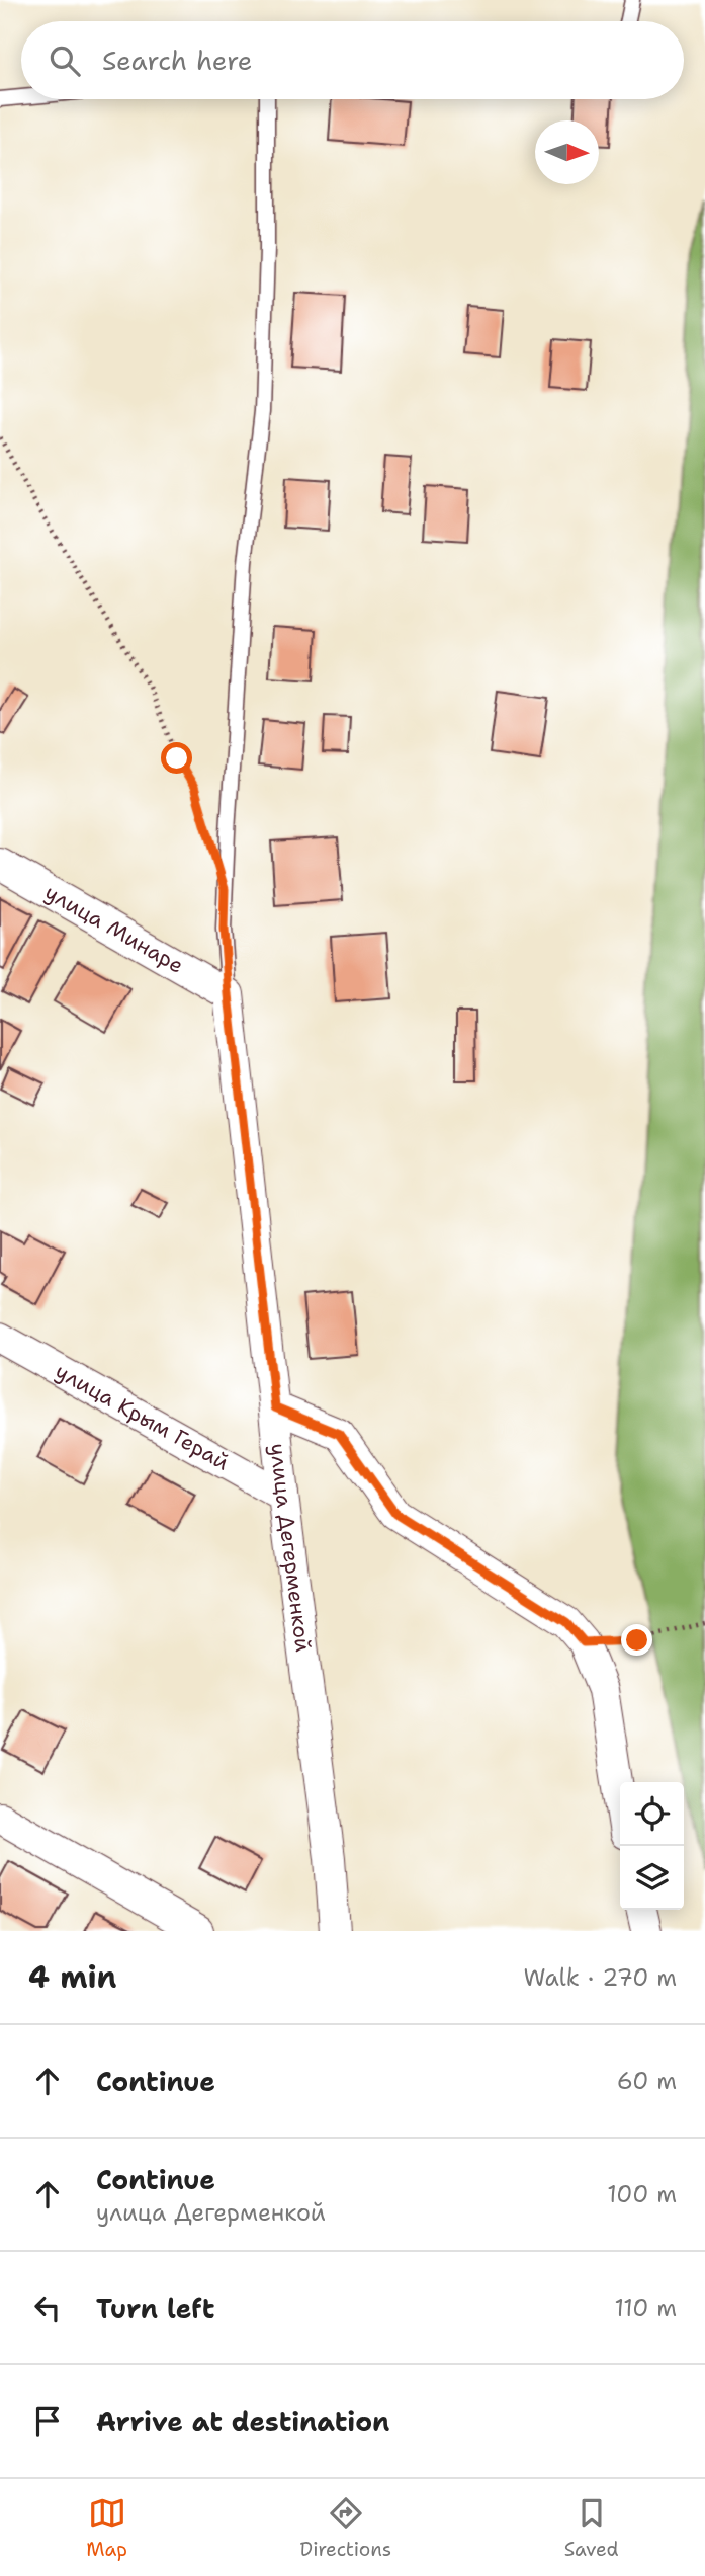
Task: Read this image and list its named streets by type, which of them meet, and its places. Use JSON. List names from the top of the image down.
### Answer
{
  "streets": {
    "street": ["улица Минаре", "улица Крым Герай", "улица Дегерменкой"]
  },
  "crossings": [
    ["улица Минаре", "улица Дегерменкой"],
    ["улица Крым Герай", "улица Дегерменкой"]
  ],
  "north": "right",
  "page": {
    "search": "Search here",
    "heading": ["4 min", "Walk · 270 m"],
    "list": [
      ["Continue", "60 m"],
      ["Continue", "улица Дегерменкой", "100 m"],
      ["Turn left", "110 m"],
      "Arrive at destination"
    ],
    "nav": ["Map", "Directions", "Saved"]
  }
}
